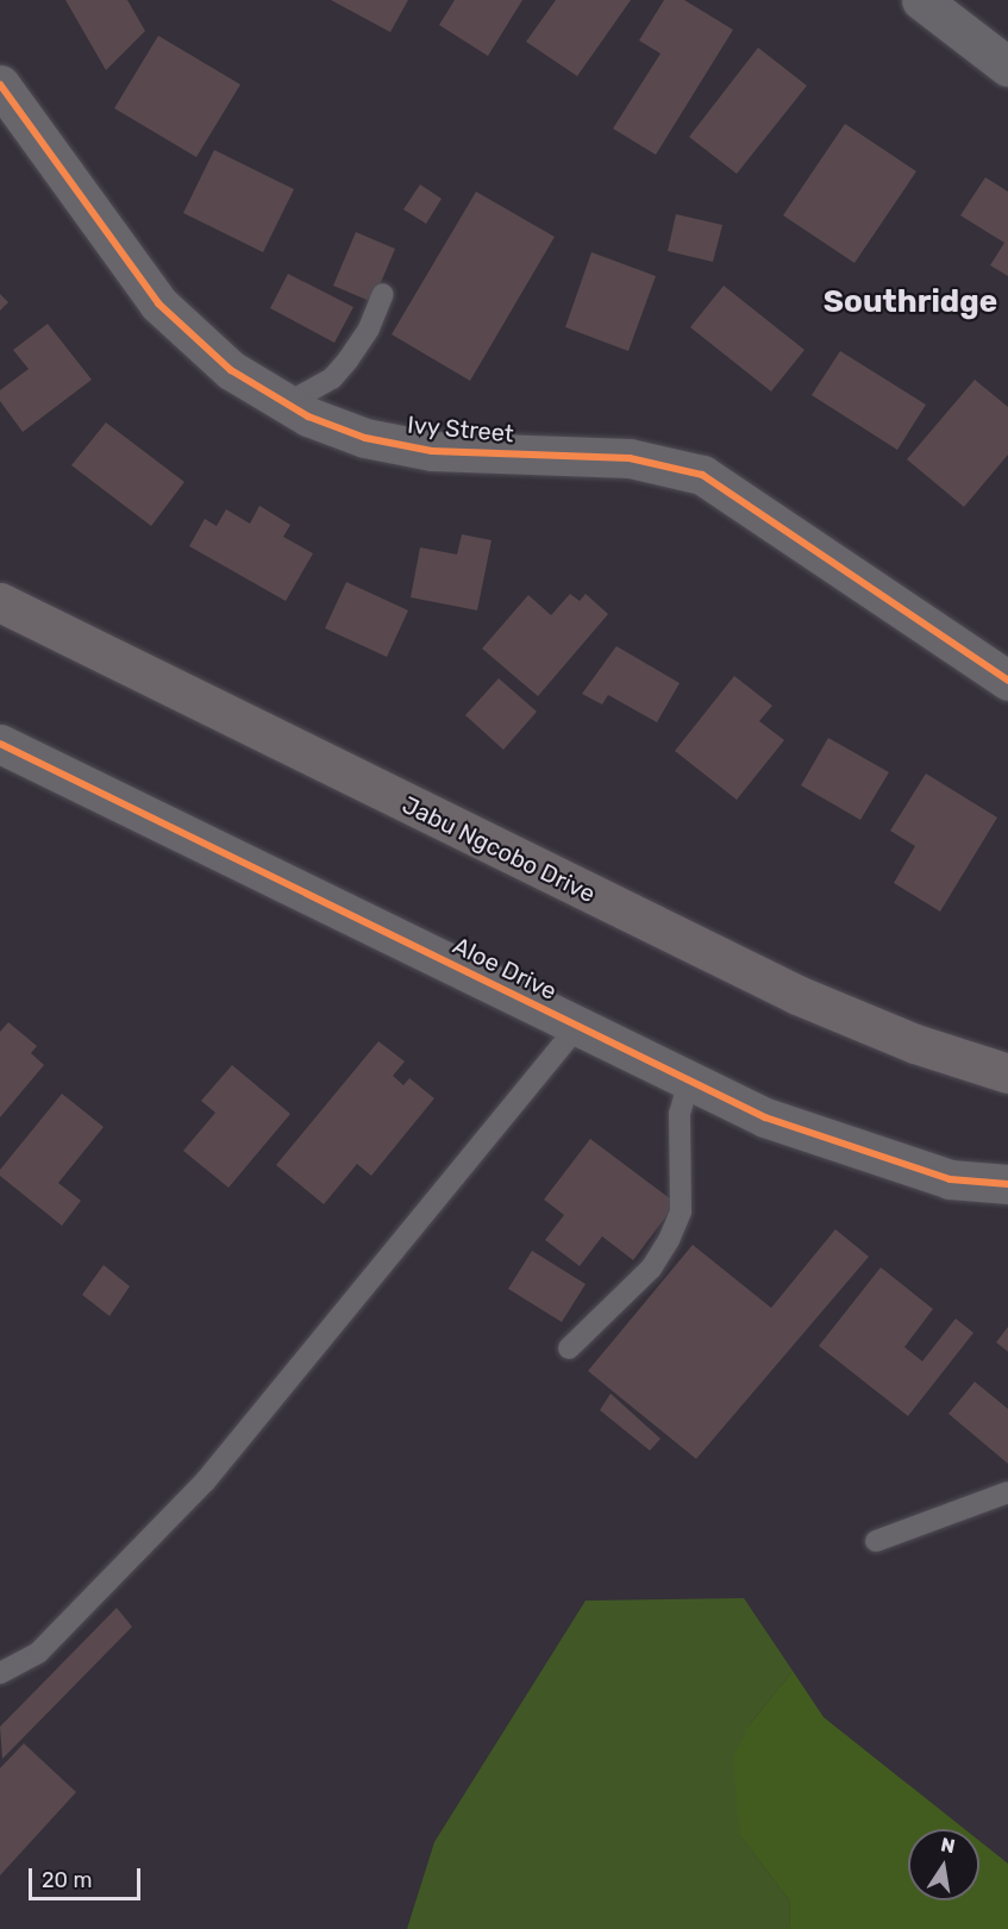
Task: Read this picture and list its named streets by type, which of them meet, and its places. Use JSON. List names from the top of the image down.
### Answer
{
  "streets": {
    "main road": ["Jabu Ngcobo Drive"],
    "street": ["Ivy Street", "Aloe Drive"]
  },
  "districts": ["Southridge"],
  "scale_bar": "20 m",
  "north": "top"
}
